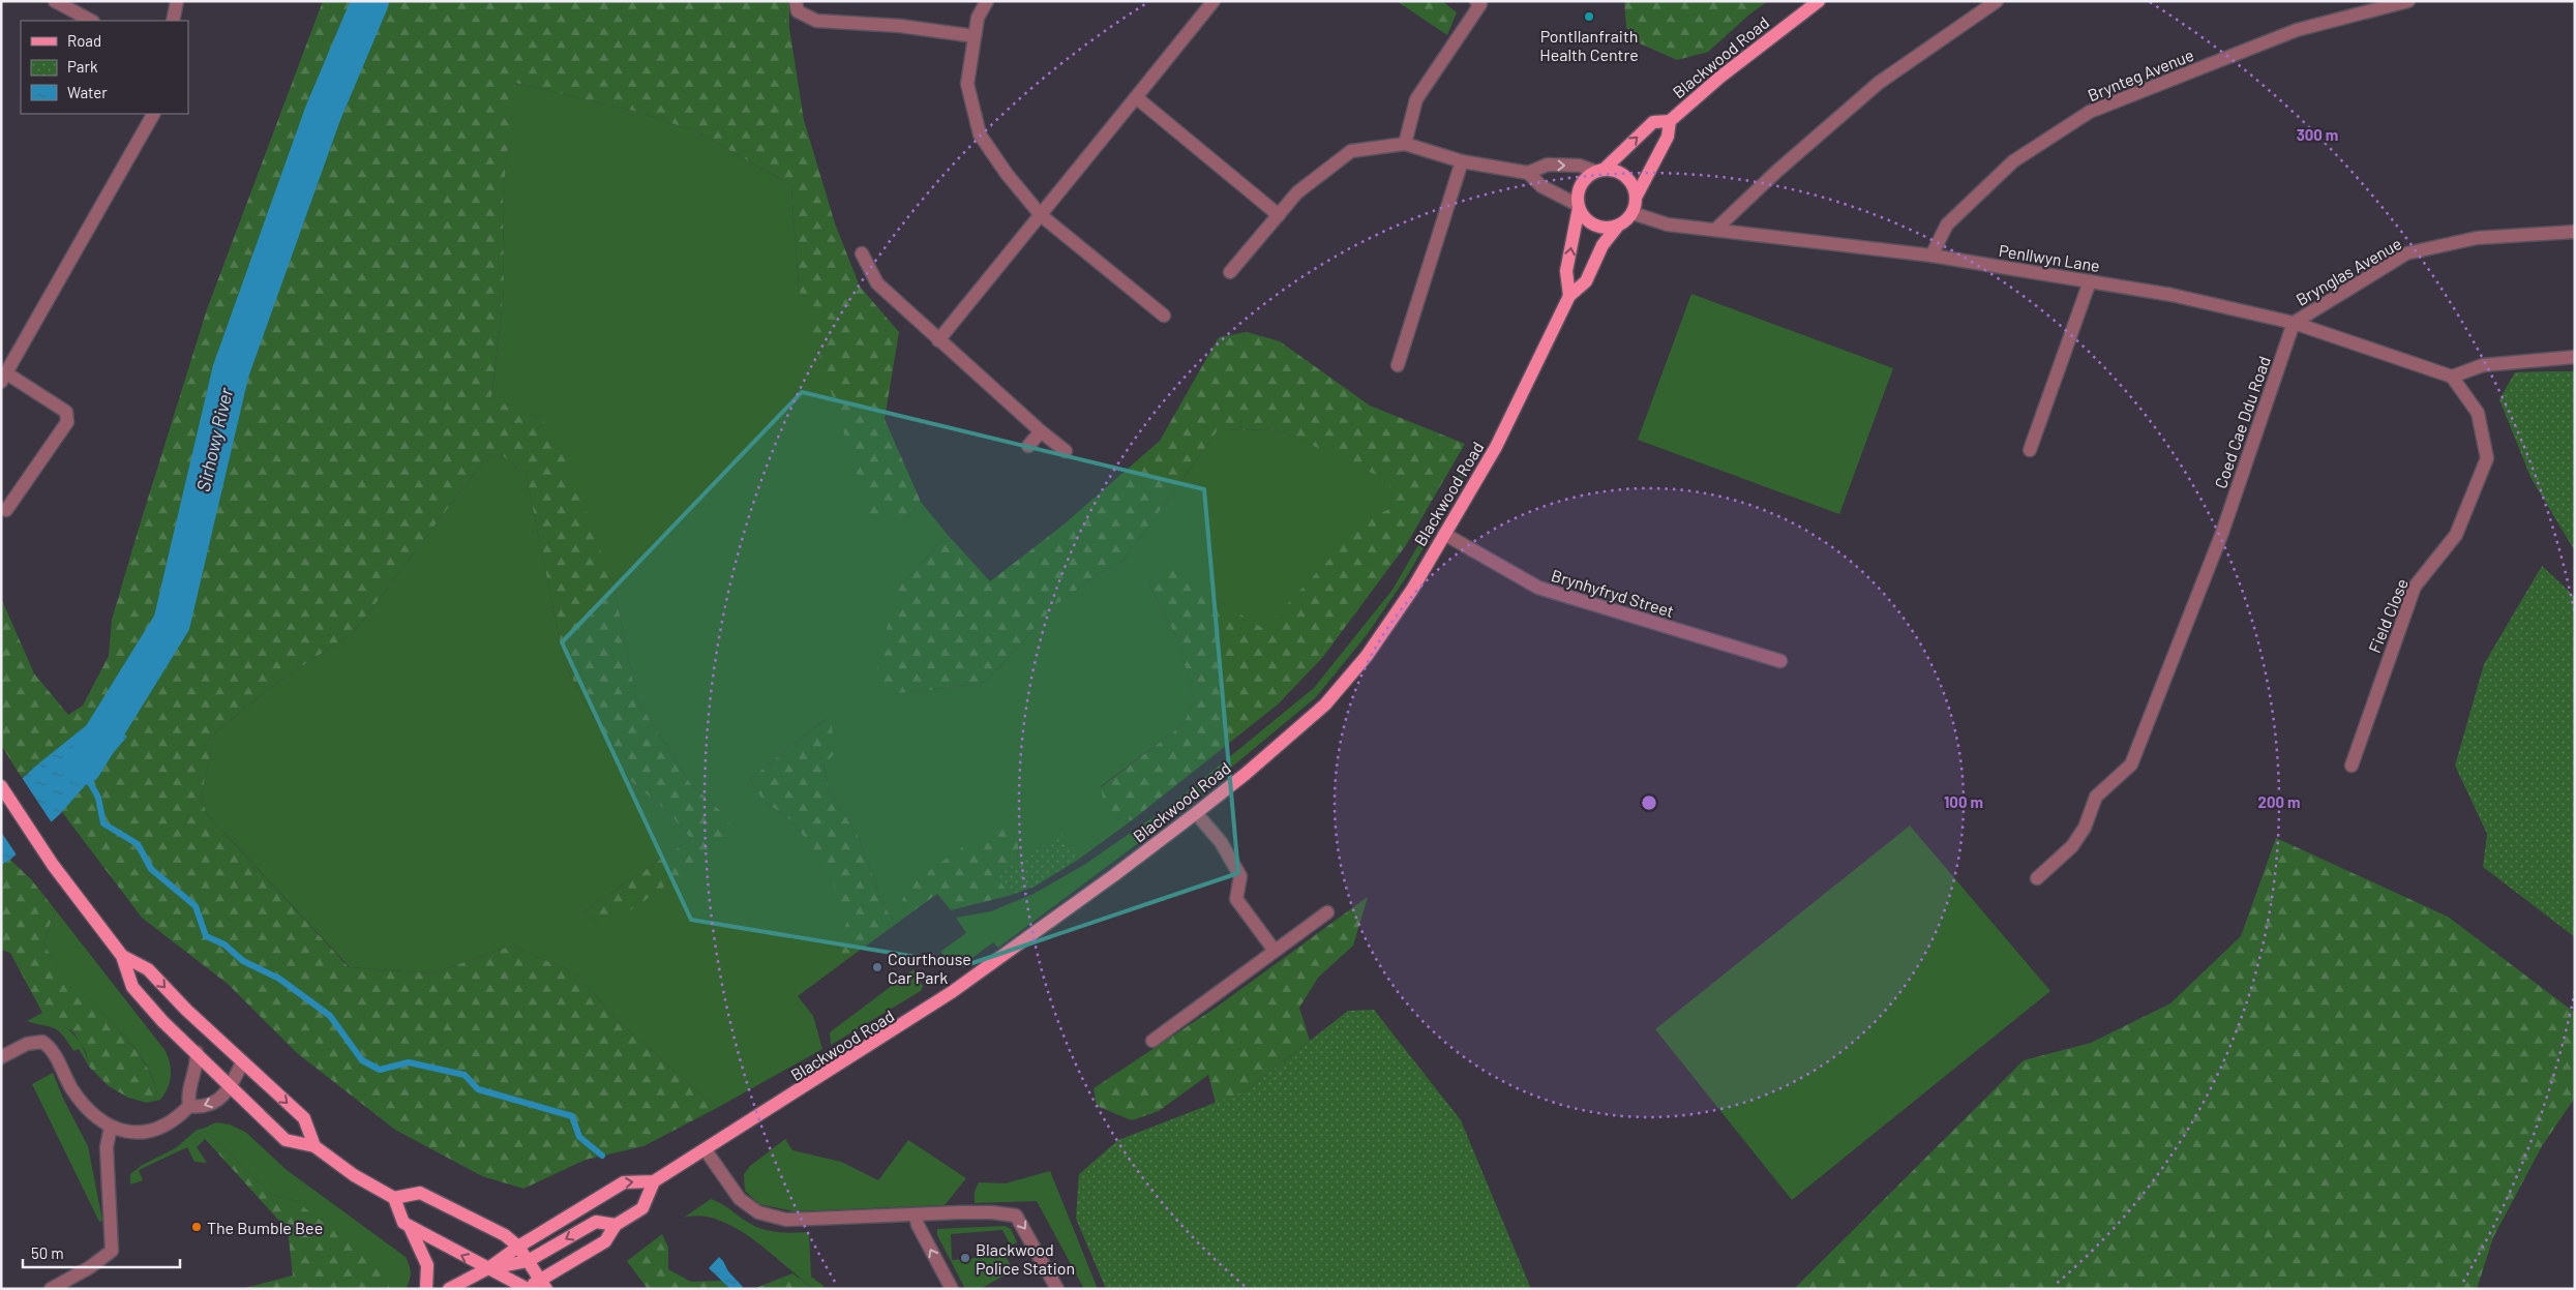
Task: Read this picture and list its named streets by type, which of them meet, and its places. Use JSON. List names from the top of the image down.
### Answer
{
  "streets": {
    "main road": ["Blackwood Road"],
    "street": [
      "Brynteg Avenue",
      "Penllwyn Lane",
      "Brynglas Avenue",
      "Coed Cae Ddu Road",
      "Brynhyfryd Street",
      "Field Close"
    ]
  },
  "crossings": [
    ["Blackwood Road", "Penllwyn Lane"],
    ["Blackwood Road", "Brynhyfryd Street"],
    ["Brynteg Avenue", "Penllwyn Lane"],
    ["Penllwyn Lane", "Brynglas Avenue"],
    ["Penllwyn Lane", "Coed Cae Ddu Road"],
    ["Penllwyn Lane", "Field Close"],
    ["Brynglas Avenue", "Coed Cae Ddu Road"]
  ],
  "water": ["Sirhowy River"],
  "places": [
    "Pontllanfraith Health Centre",
    "Courthouse Car Park",
    "The Bumble Bee",
    "Blackwood Police Station"
  ],
  "legend": ["Road", "Park", "Water"],
  "scale_bar": "50 m",
  "rings": ["300 m", "100 m", "200 m"]
}
